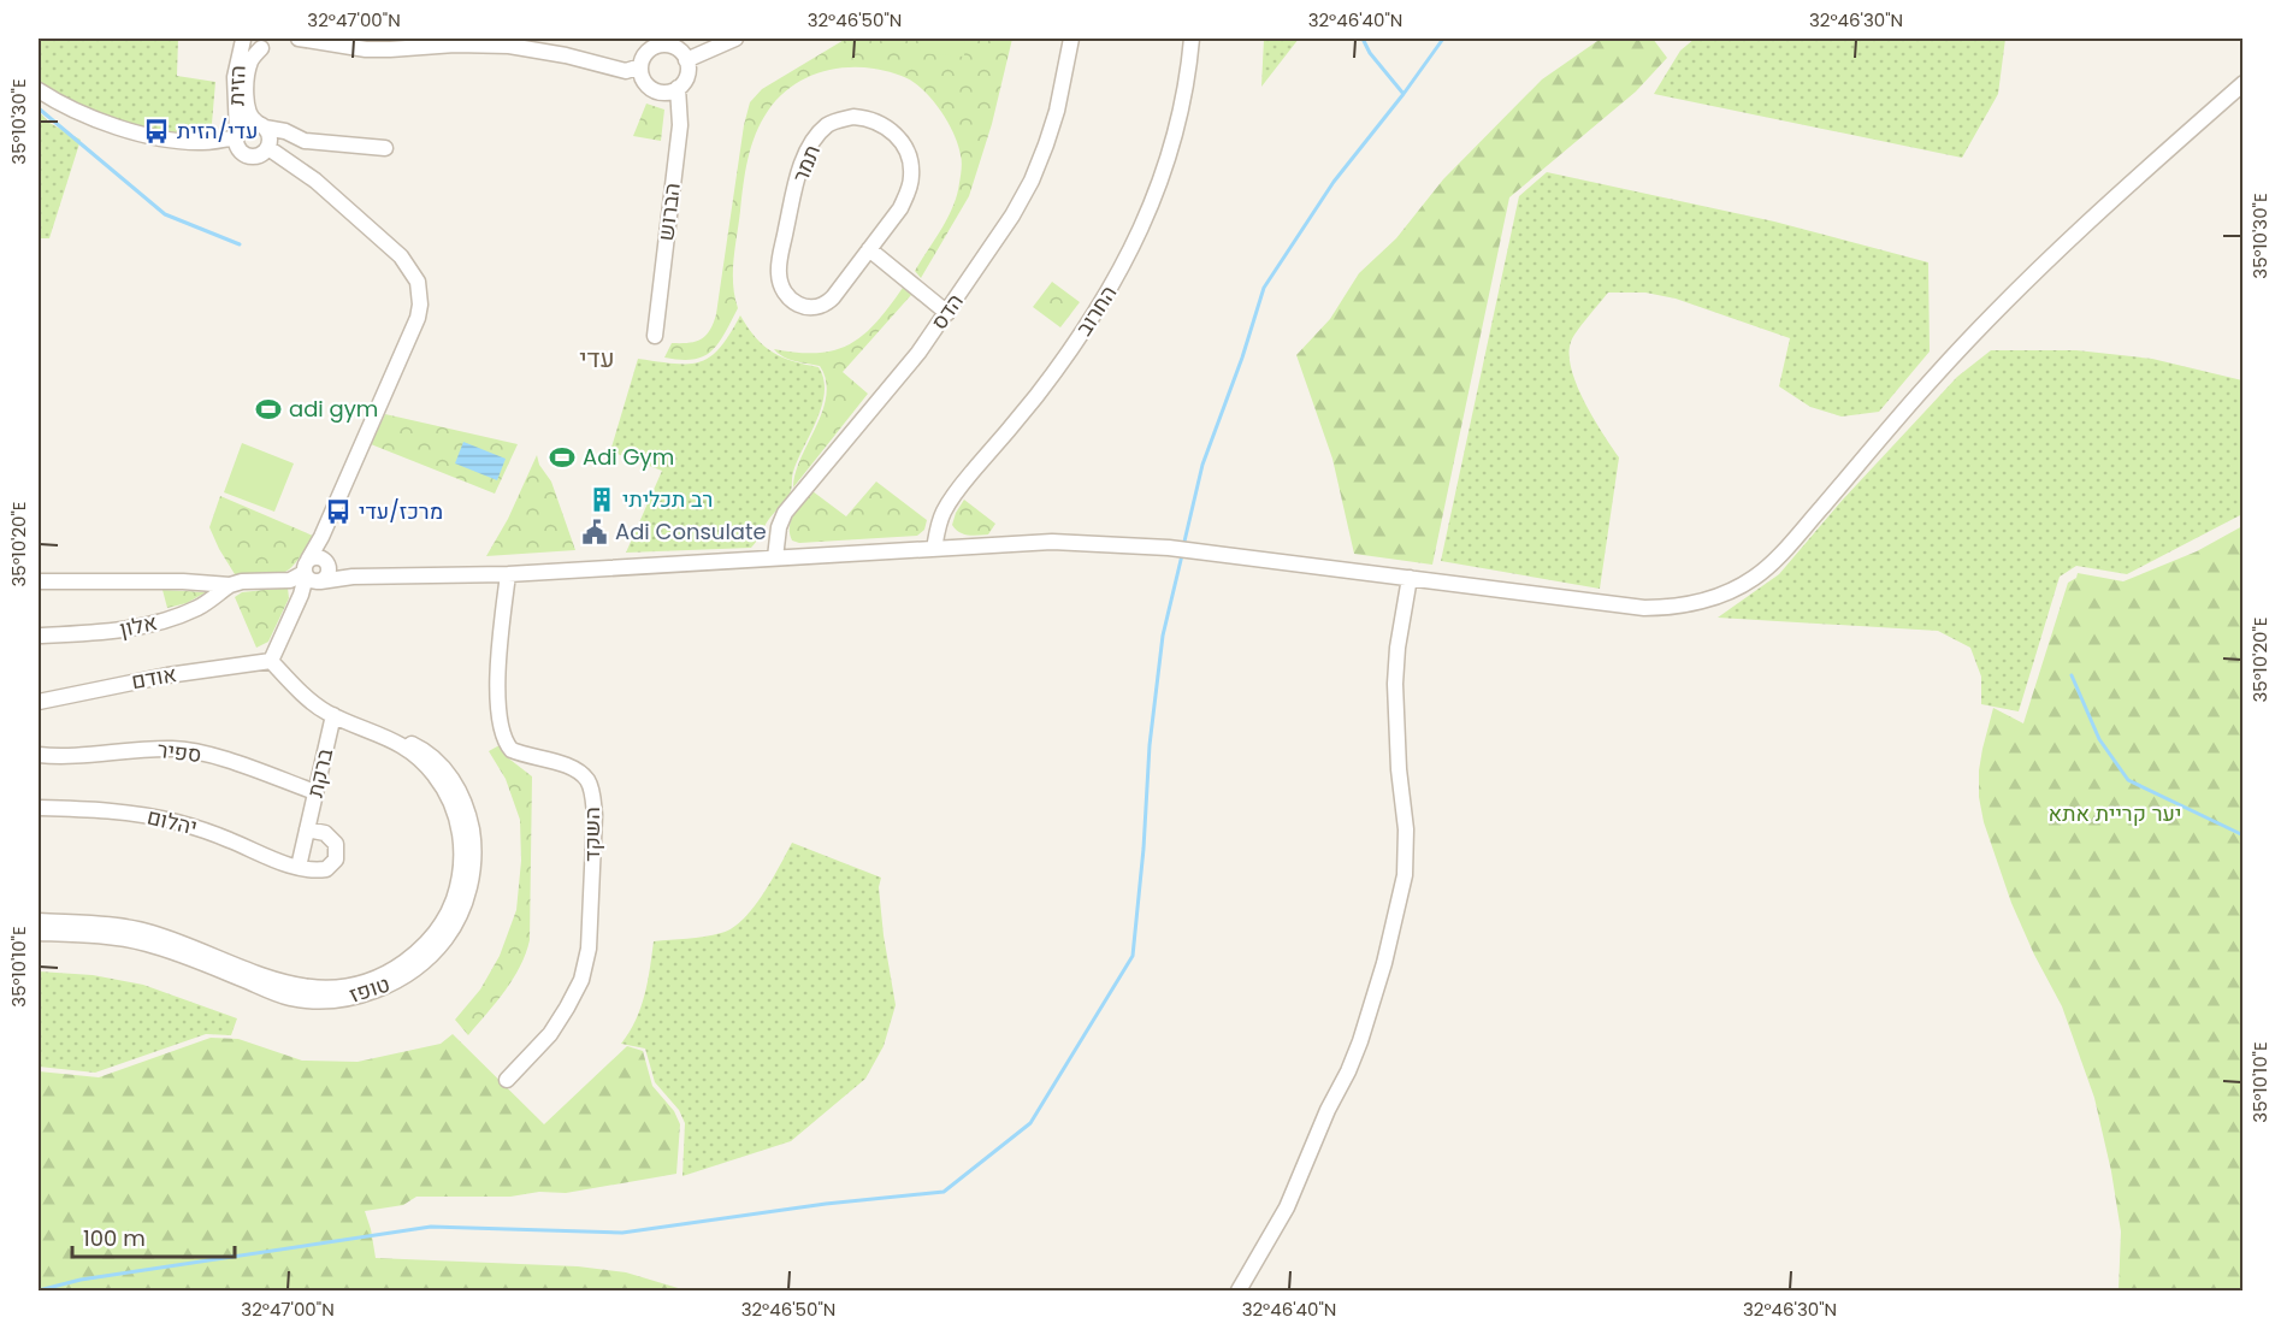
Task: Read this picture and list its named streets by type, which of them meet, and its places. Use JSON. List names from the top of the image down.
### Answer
{
  "streets": {
    "street": [
      "הזית",
      "תמר",
      "הברוש",
      "החרוב",
      "הדס",
      "אלון",
      "אודם",
      "ספיר",
      "ברקת",
      "יהלום",
      "השקד",
      "טופז"
    ]
  },
  "crossings": [
    ["אודם", "טופז"],
    ["ספיר", "ברקת"],
    ["ברקת", "יהלום"],
    ["ברקת", "טופז"]
  ],
  "districts": ["עדי"],
  "parks": ["יער קריית אתא"],
  "places": {
    "bus stop": ["עדי/הזית", "מרכז/עדי"],
    "sports": ["adi gym", "Adi Gym"],
    "building": ["רב תכליתי"],
    "public building": ["Adi Consulate"]
  },
  "scale_bar": "100 m",
  "coordinates": [
    "32°47'00\"N",
    "32°46'50\"N",
    "32°46'40\"N",
    "32°46'30\"N",
    "35°10'30\"E",
    "35°10'20\"E",
    "35°10'10\"E"
  ]
}
